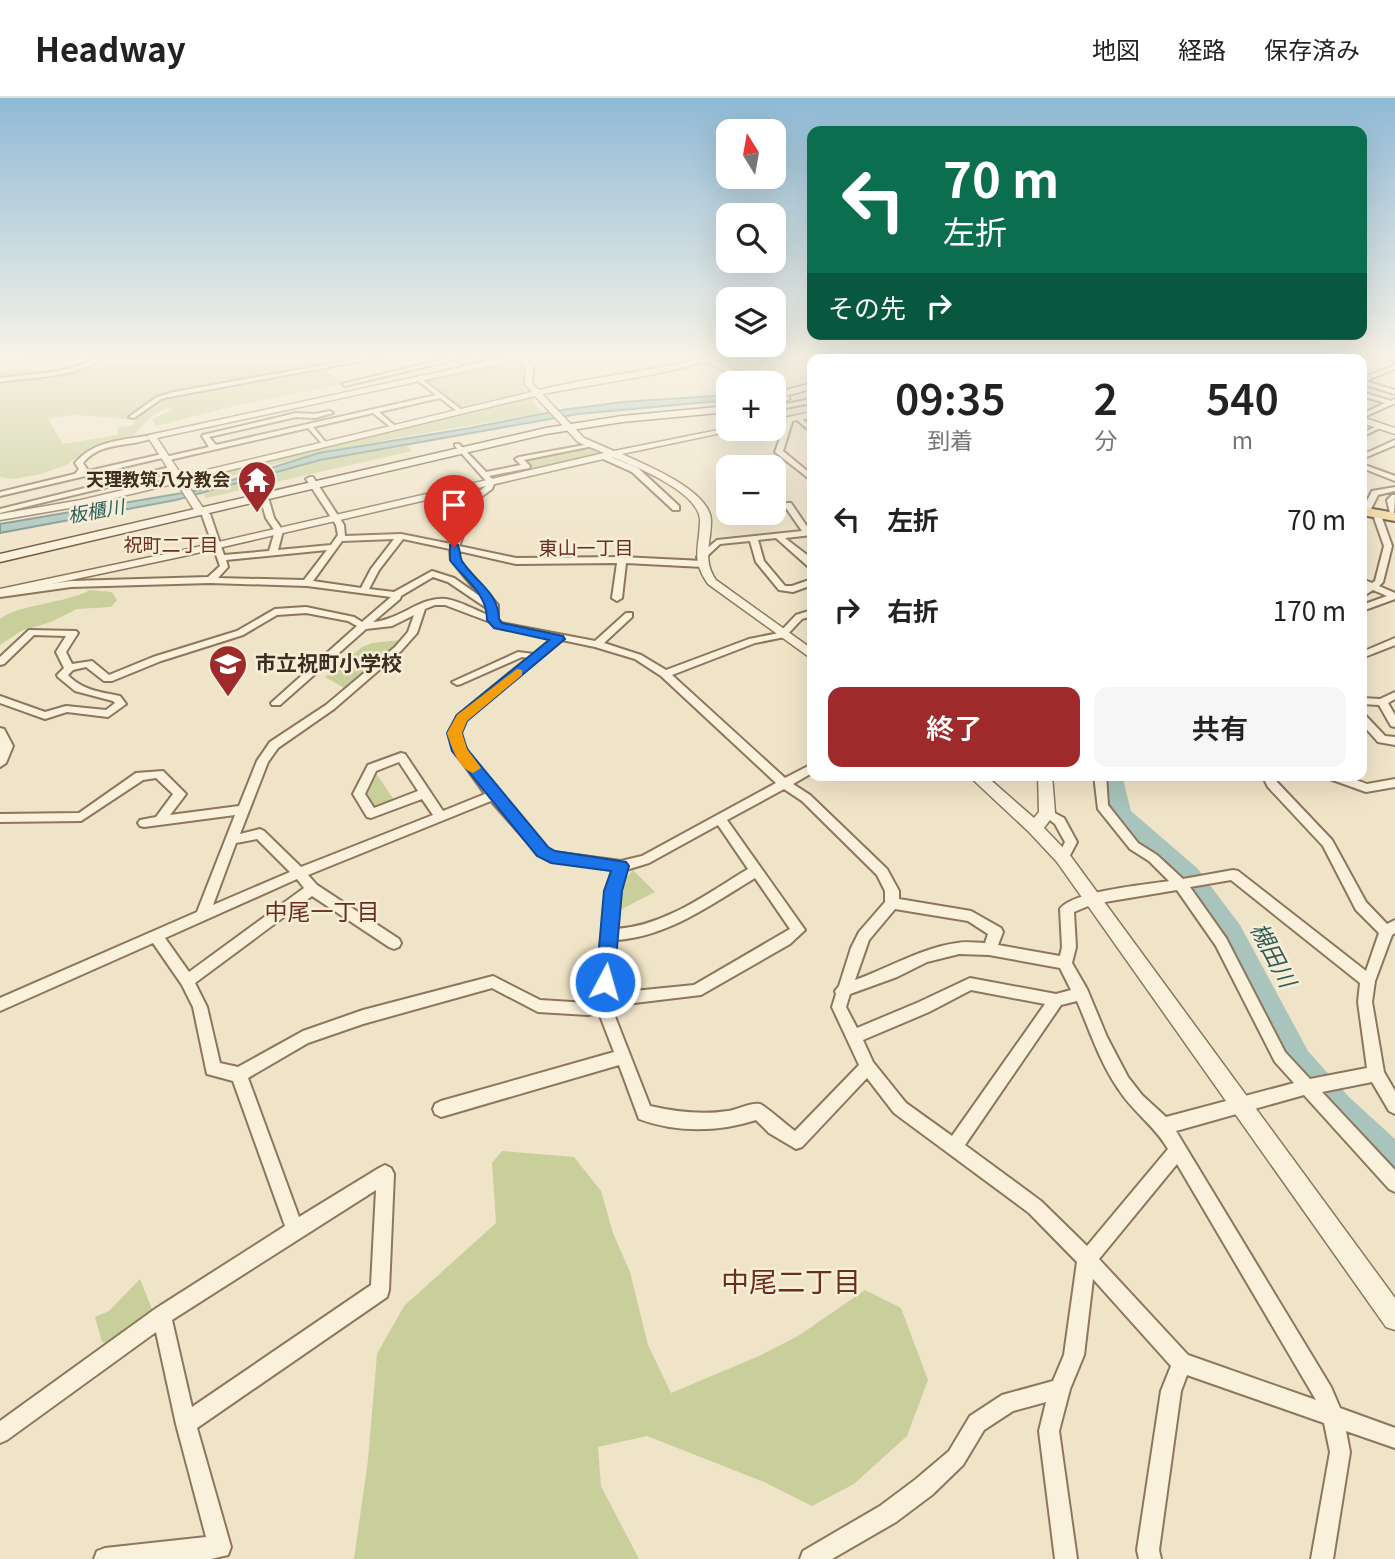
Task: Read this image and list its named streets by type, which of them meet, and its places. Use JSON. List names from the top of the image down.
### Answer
{
  "districts": [
    "祝町二丁目",
    "東山一丁目",
    "中尾一丁目",
    "中尾二丁目"
  ],
  "water": ["板櫃川", "槻田川"],
  "places": {
    "temple": ["天理教筑八分教会"],
    "school or university": ["市立祝町小学校"]
  },
  "north": "top",
  "page": {
    "header": "Headway",
    "nav": ["地図", "経路", "保存済み"],
    "map_buttons": ["+", "−"],
    "turn": ["70 m", "左折"],
    "then": "その先",
    "eta": [
      "09:35",
      "到着",
      "2",
      "分",
      "540",
      "m"
    ],
    "list": [
      {
        "name": "左折",
        "value": "70 m"
      },
      {
        "name": "右折",
        "value": "170 m"
      }
    ],
    "buttons": ["終了", "共有"]
  }
}
